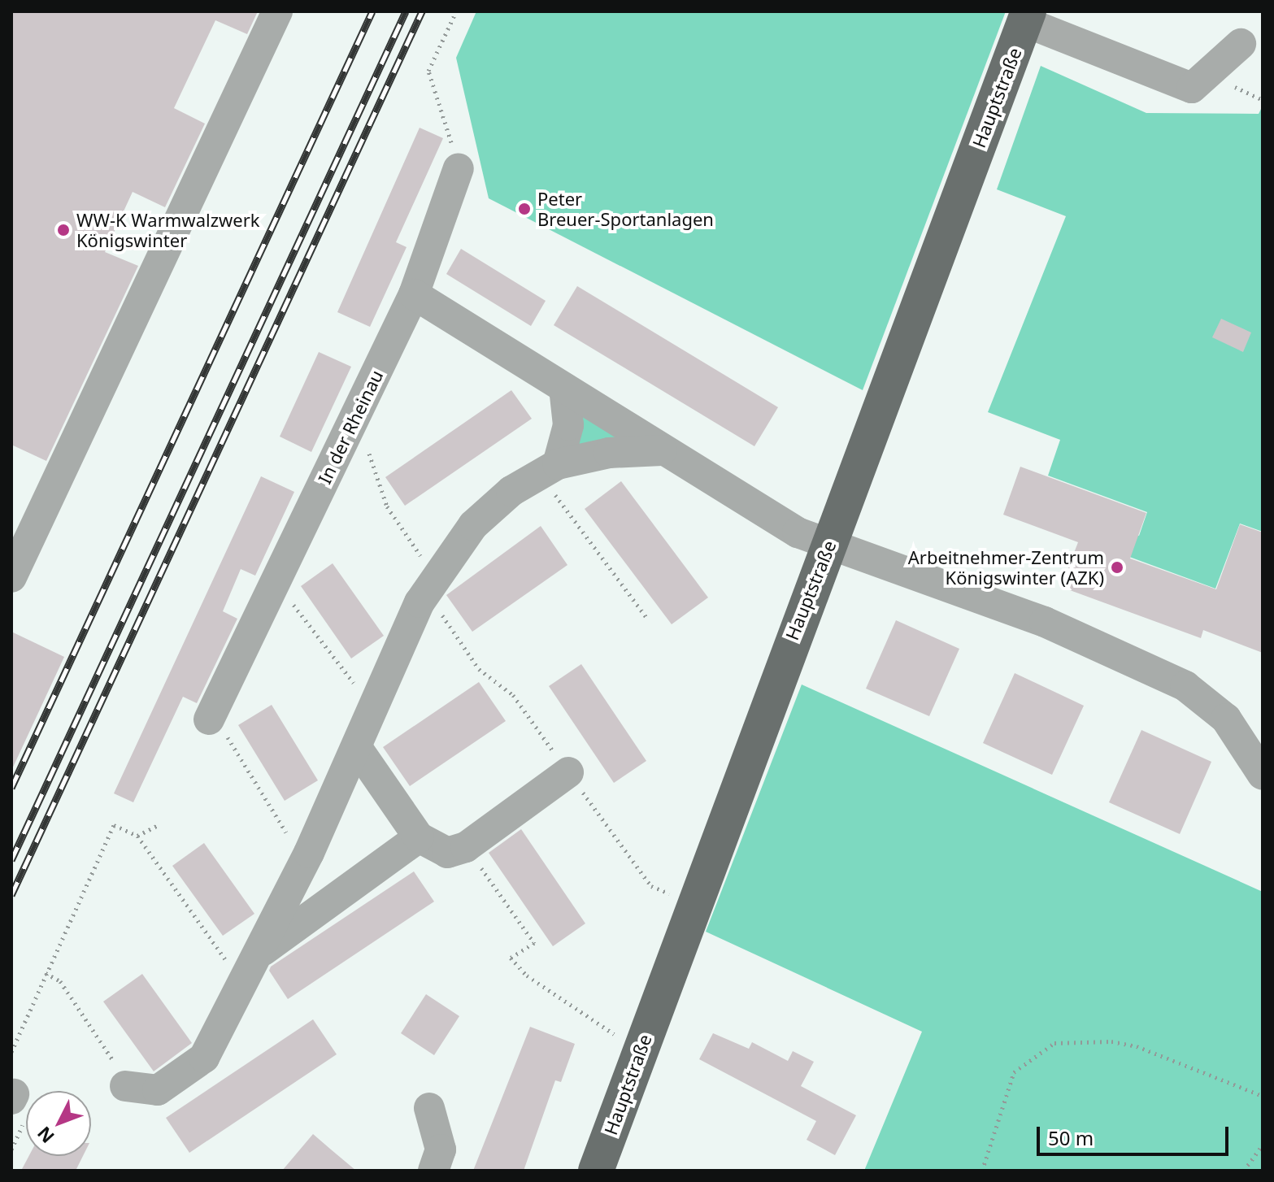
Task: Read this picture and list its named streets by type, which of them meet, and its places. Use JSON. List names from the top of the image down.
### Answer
{
  "streets": {
    "main road": ["Hauptstraße"],
    "street": ["In der Rheinau"]
  },
  "places": ["Peter Breuer-Sportanlagen", "WW-K Warmwalzwerk Königswinter", "Arbeitnehmer-Zentrum Königswinter (AZK)"],
  "scale_bar": "50 m",
  "north": "bottom left"
}
